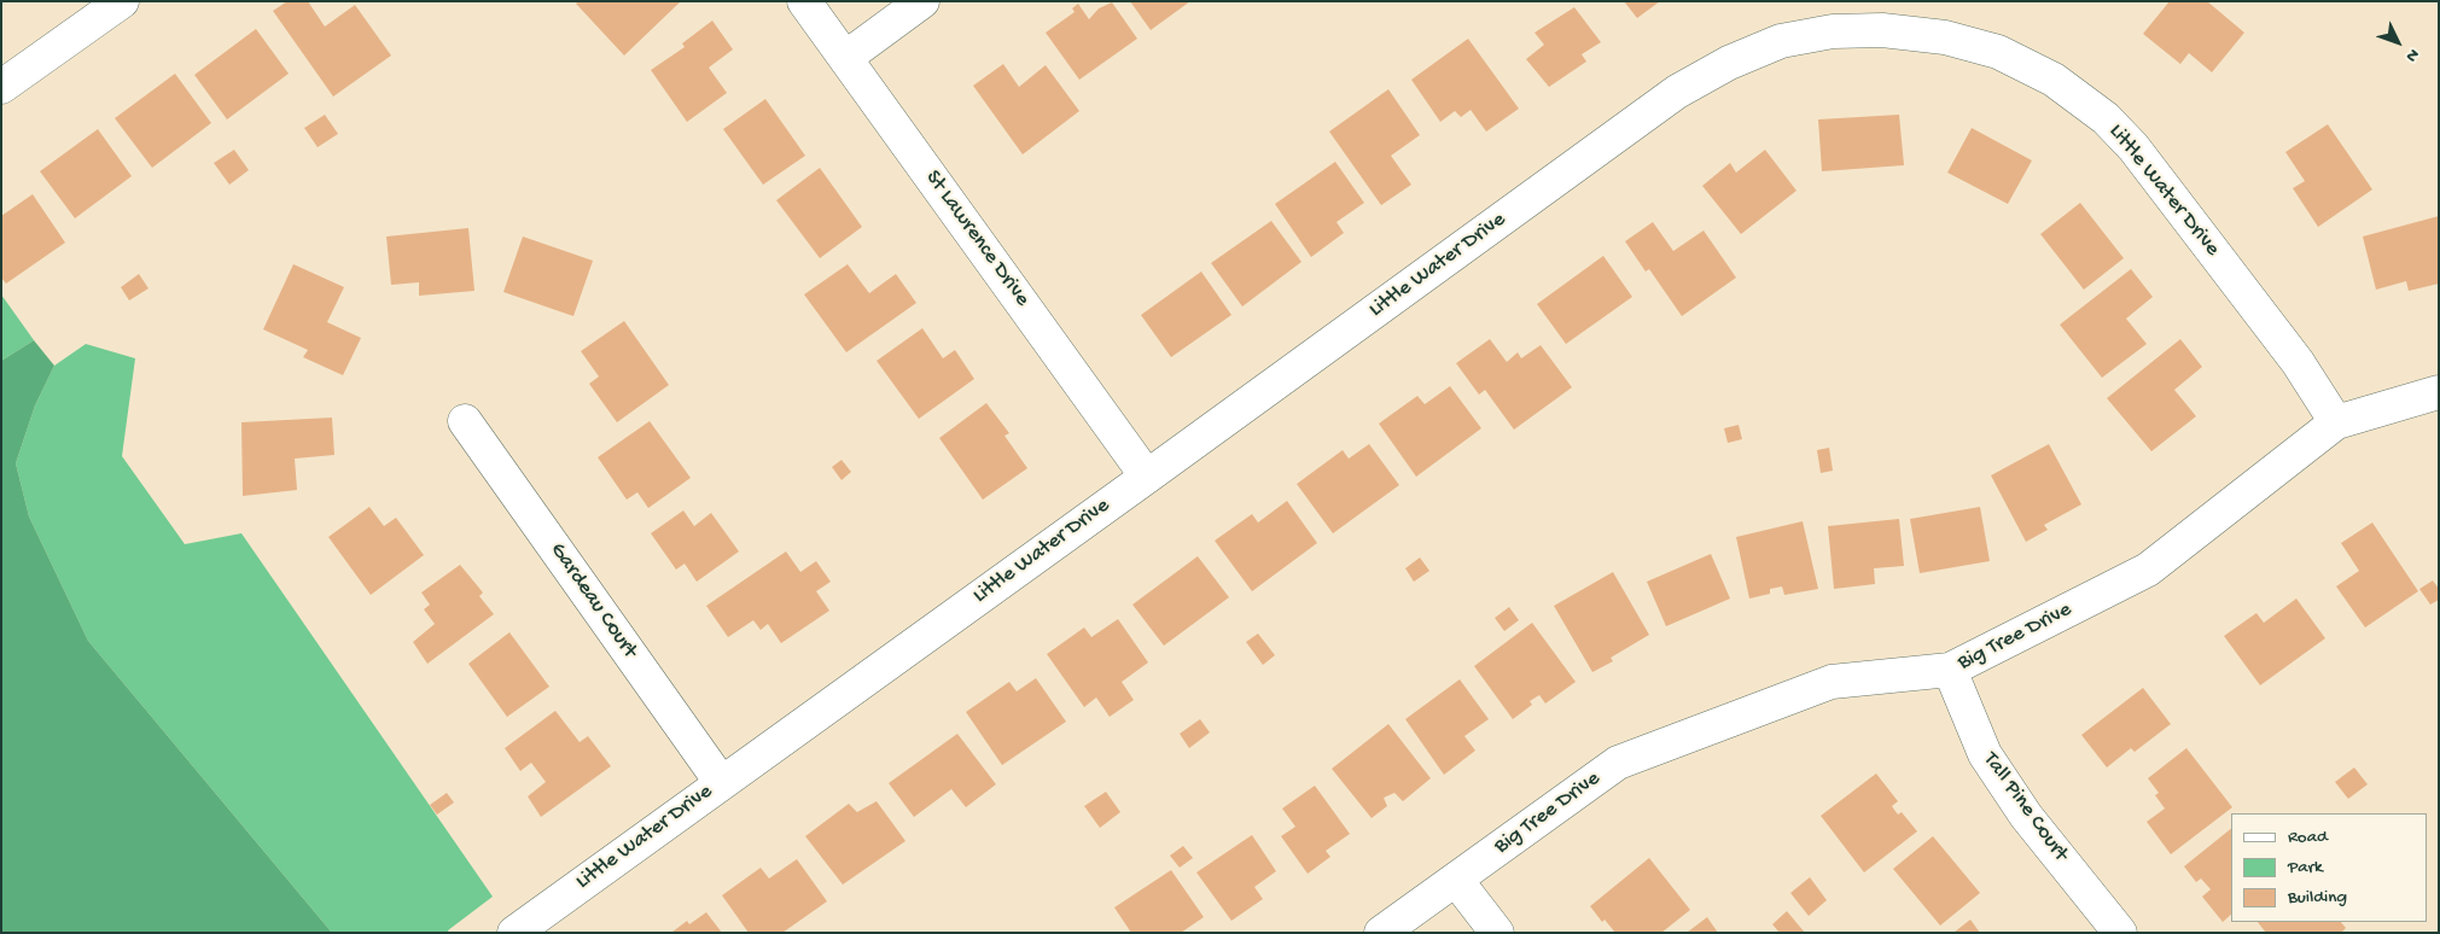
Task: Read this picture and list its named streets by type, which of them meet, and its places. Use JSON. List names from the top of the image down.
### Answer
{
  "streets": {
    "street": [
      "Little Water Drive",
      "St Lawrence Drive",
      "Gardeau Court",
      "Big Tree Drive",
      "Tall Pine Court"
    ]
  },
  "crossings": [
    ["Little Water Drive", "St Lawrence Drive"],
    ["Little Water Drive", "Gardeau Court"],
    ["Little Water Drive", "Big Tree Drive"],
    ["Big Tree Drive", "Tall Pine Court"]
  ],
  "legend": ["Road", "Park", "Building"],
  "north": "bottom right"
}
